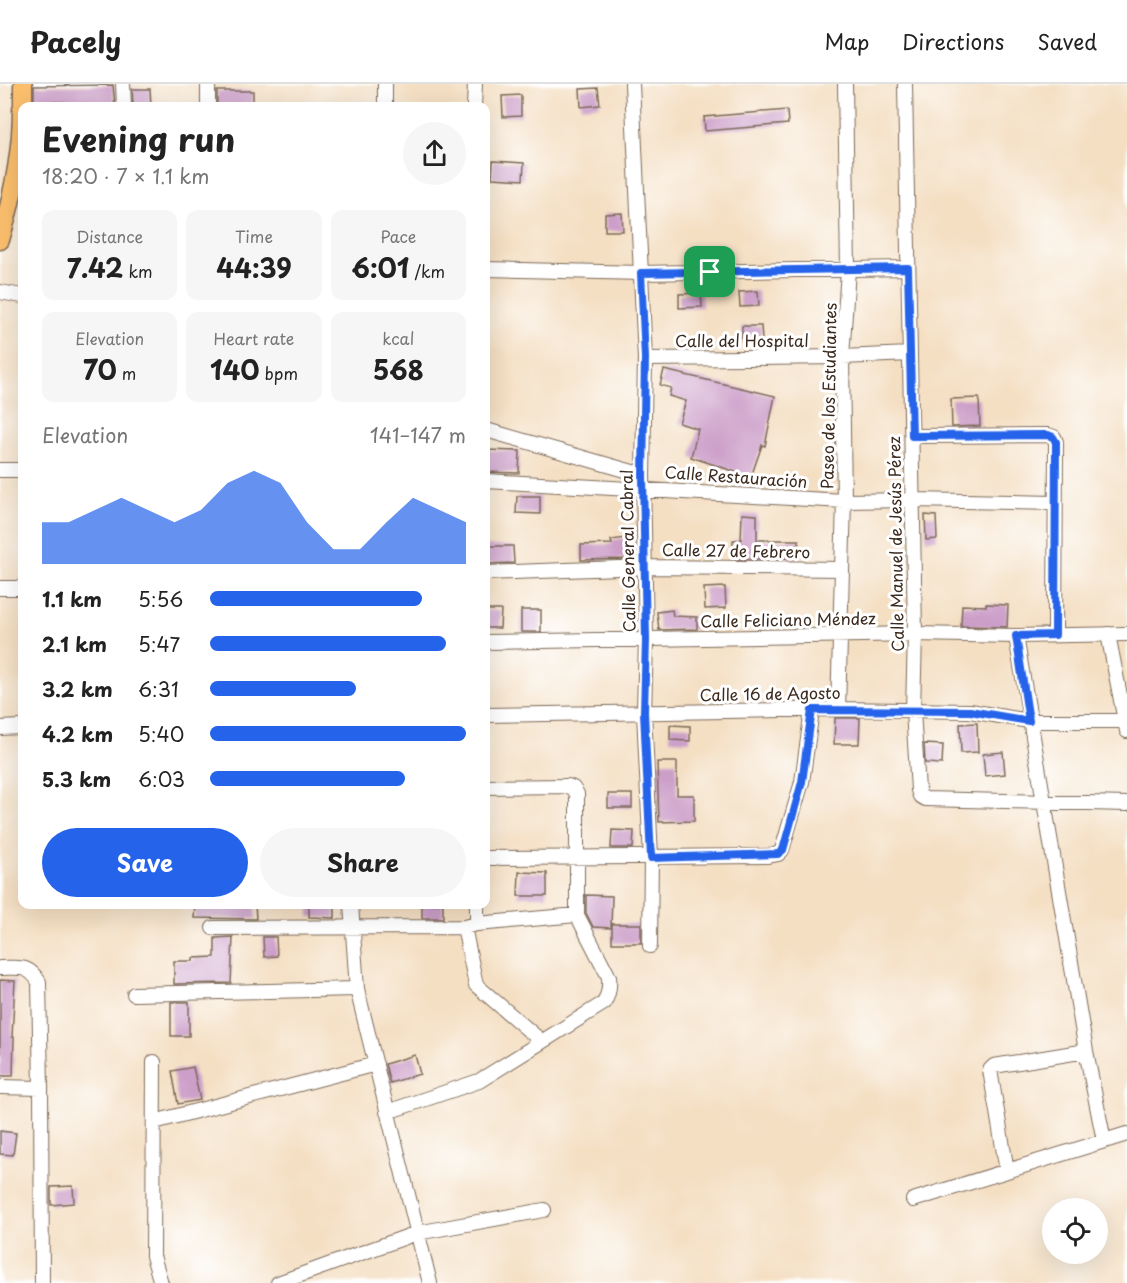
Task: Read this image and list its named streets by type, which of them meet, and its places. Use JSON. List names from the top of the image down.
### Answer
{
  "streets": {
    "street": [
      "Calle del Hospital",
      "Paseo de los Estudiantes",
      "Calle Restauración",
      "Calle Manuel de Jesús Pérez",
      "Calle General Cabral",
      "Calle 27 de Febrero",
      "Calle Feliciano Méndez",
      "Calle 16 de Agosto"
    ]
  },
  "crossings": [
    ["Calle del Hospital", "Paseo de los Estudiantes"],
    ["Calle del Hospital", "Calle Manuel de Jesús Pérez"],
    ["Calle del Hospital", "Calle General Cabral"],
    ["Paseo de los Estudiantes", "Calle Restauración"],
    ["Paseo de los Estudiantes", "Calle 27 de Febrero"],
    ["Paseo de los Estudiantes", "Calle Feliciano Méndez"],
    ["Paseo de los Estudiantes", "Calle 16 de Agosto"],
    ["Calle Restauración", "Calle Manuel de Jesús Pérez"],
    ["Calle Restauración", "Calle General Cabral"],
    ["Calle Manuel de Jesús Pérez", "Calle Feliciano Méndez"],
    ["Calle Manuel de Jesús Pérez", "Calle 16 de Agosto"],
    ["Calle General Cabral", "Calle 27 de Febrero"],
    ["Calle General Cabral", "Calle Feliciano Méndez"],
    ["Calle General Cabral", "Calle 16 de Agosto"]
  ],
  "page": {
    "header": "Pacely",
    "nav": ["Map", "Directions", "Saved"],
    "heading": ["Evening run", "18:20 · 7 × 1.1 km"],
    "stats": [
      ["Distance", "7.42 km"],
      ["Time", "44:39"],
      ["Pace", "6:01 /km"],
      ["Elevation", "70 m"],
      ["Heart rate", "140 bpm"],
      ["kcal", "568"]
    ],
    "chart": ["Elevation", "141–147 m"],
    "list": [
      {
        "name": "1.1 km",
        "note": "5:56"
      },
      {
        "name": "2.1 km",
        "note": "5:47"
      },
      {
        "name": "3.2 km",
        "note": "6:31"
      },
      {
        "name": "4.2 km",
        "note": "5:40"
      },
      {
        "name": "5.3 km",
        "note": "6:03"
      }
    ],
    "buttons": ["Save", "Share"]
  }
}
